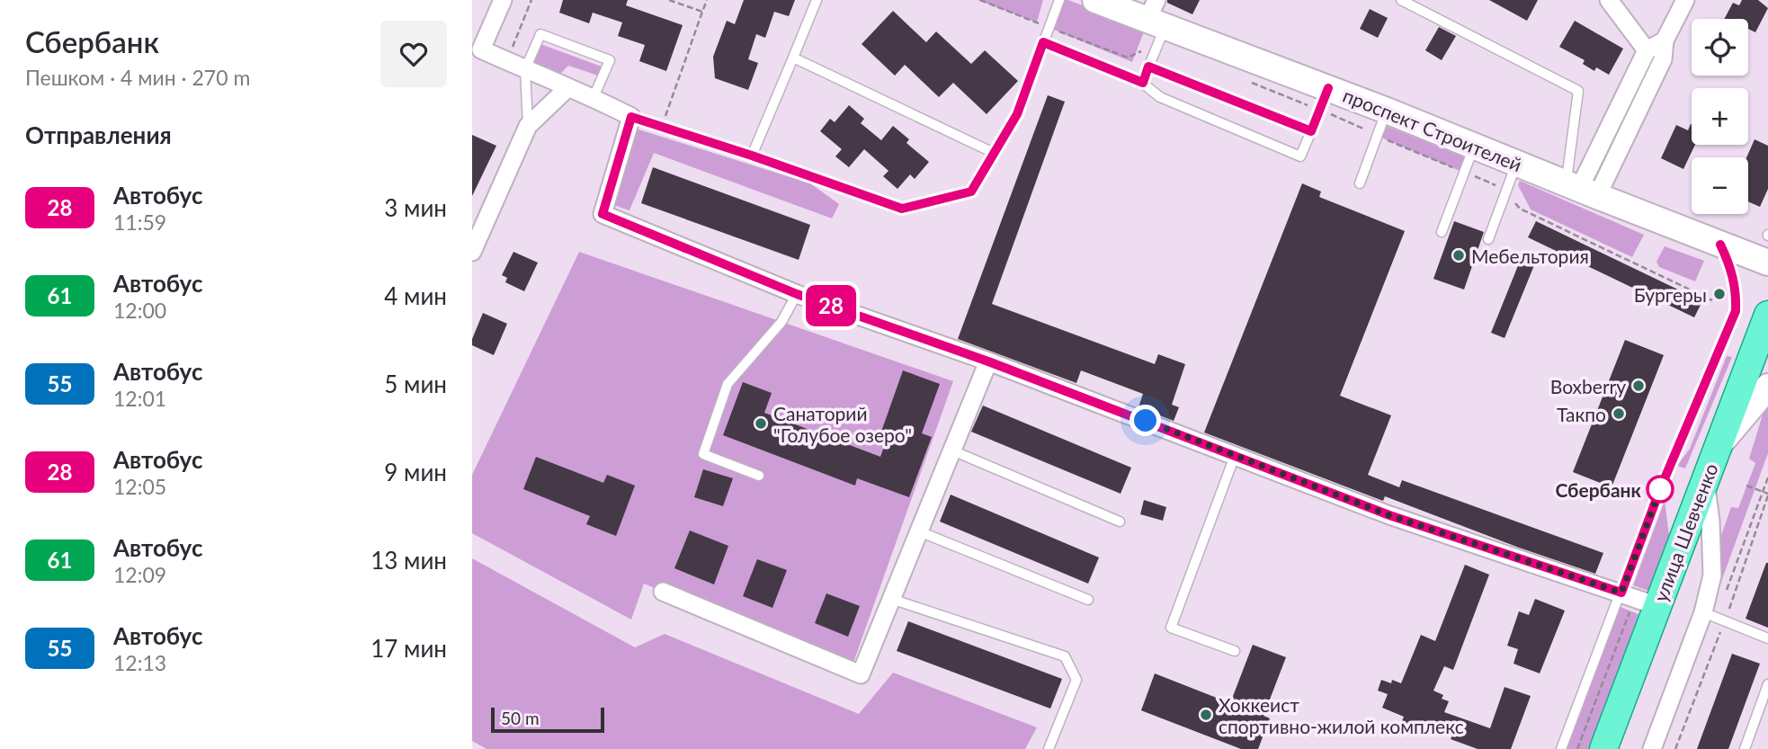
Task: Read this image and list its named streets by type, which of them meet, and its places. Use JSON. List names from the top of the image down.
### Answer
{
  "streets": {
    "main road": ["улица Шевченко"],
    "street": ["проспект Строителей"]
  },
  "places": [
    "Мебельтория",
    "Бургеры",
    "Boxberry",
    "Такпо",
    "Санаторий \"Голубое озеро\"",
    "Сбербанк",
    "Хоккеист спортивно-жилой комплекс"
  ],
  "lines": ["bus line 28"],
  "scale_bar": "50 m",
  "page": {
    "heading": [
      ["Сбербанк", "Пешком · 4 мин · 270 m"],
      "Отправления"
    ],
    "on_map": "28",
    "map_buttons": ["+", "−"],
    "list": [
      {
        "mark": "28",
        "name": "Автобус",
        "note": "11:59",
        "value": "3 мин"
      },
      {
        "mark": "61",
        "name": "Автобус",
        "note": "12:00",
        "value": "4 мин"
      },
      {
        "mark": "55",
        "name": "Автобус",
        "note": "12:01",
        "value": "5 мин"
      },
      {
        "mark": "28",
        "name": "Автобус",
        "note": "12:05",
        "value": "9 мин"
      },
      {
        "mark": "61",
        "name": "Автобус",
        "note": "12:09",
        "value": "13 мин"
      },
      {
        "mark": "55",
        "name": "Автобус",
        "note": "12:13",
        "value": "17 мин"
      }
    ],
    "scale": "50 m"
  }
}
